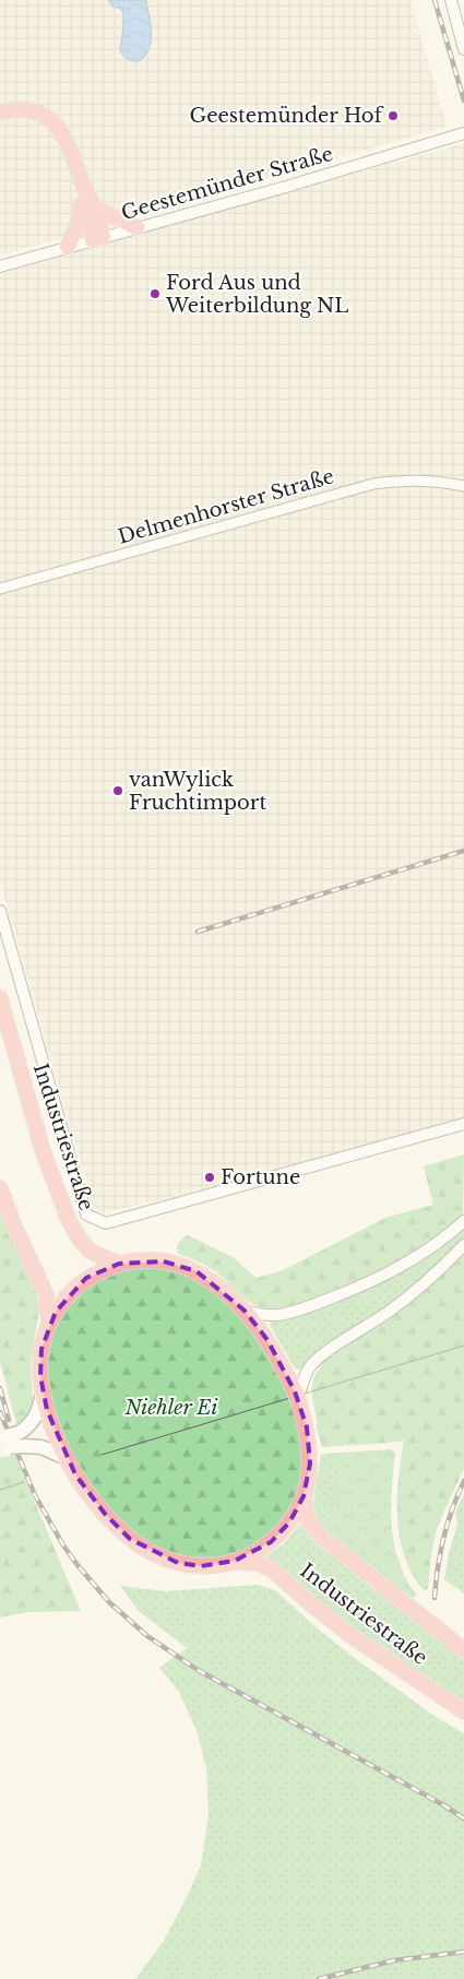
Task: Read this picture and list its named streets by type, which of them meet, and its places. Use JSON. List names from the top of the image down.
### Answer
{
  "streets": {
    "highway": ["Industriestraße"],
    "street": ["Geestemünder Straße", "Delmenhorster Straße"]
  },
  "parks": ["Niehler Ei"],
  "places": [
    "Geestemünder Hof",
    "Ford Aus und Weiterbildung NL",
    "vanWylick Fruchtimport",
    "Fortune"
  ]
}
